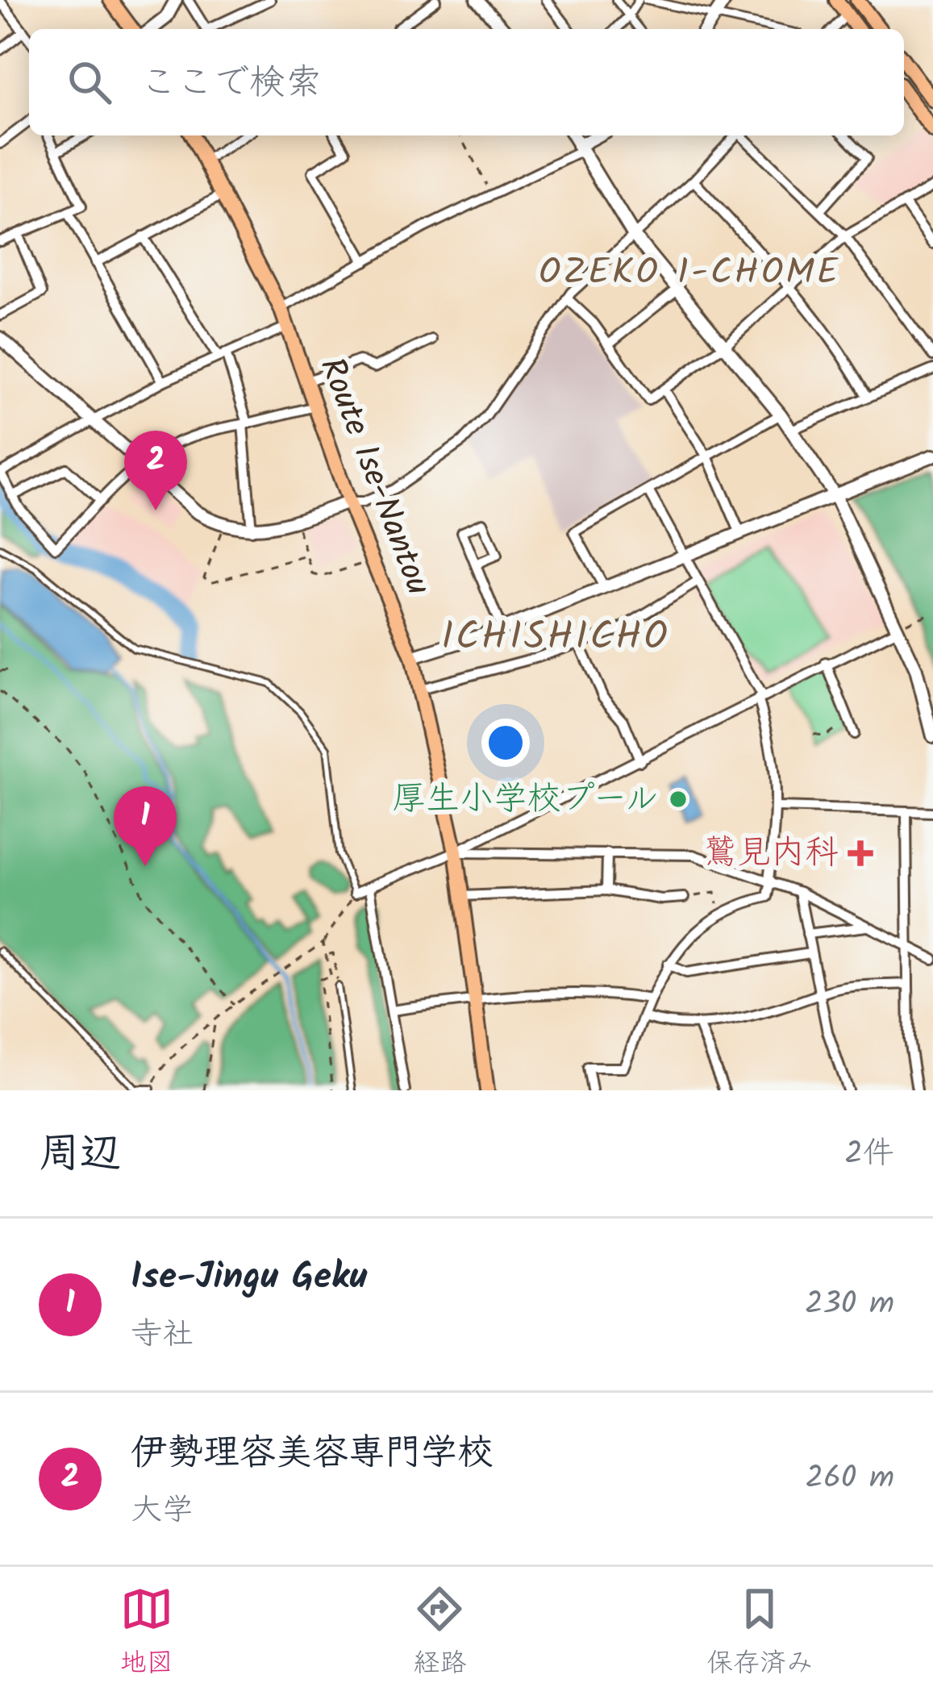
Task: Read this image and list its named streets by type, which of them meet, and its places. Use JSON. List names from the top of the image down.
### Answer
{
  "streets": {
    "main road": ["Route Ise-Nantou"]
  },
  "districts": ["OZEKO 1-CHOME", "ICHISHICHO"],
  "places": {
    "other": ["厚生小学校プール"],
    "health": ["鷲見内科"]
  },
  "page": {
    "search": "ここで検索",
    "pins": ["2", "1"],
    "heading": ["周辺", "2件"],
    "list": [
      {
        "mark": "1",
        "name": "Ise-Jingu Geku",
        "note": "寺社",
        "value": "230 m"
      },
      {
        "mark": "2",
        "name": "伊勢理容美容専門学校",
        "note": "大学",
        "value": "260 m"
      }
    ],
    "nav": ["地図", "経路", "保存済み"]
  }
}
